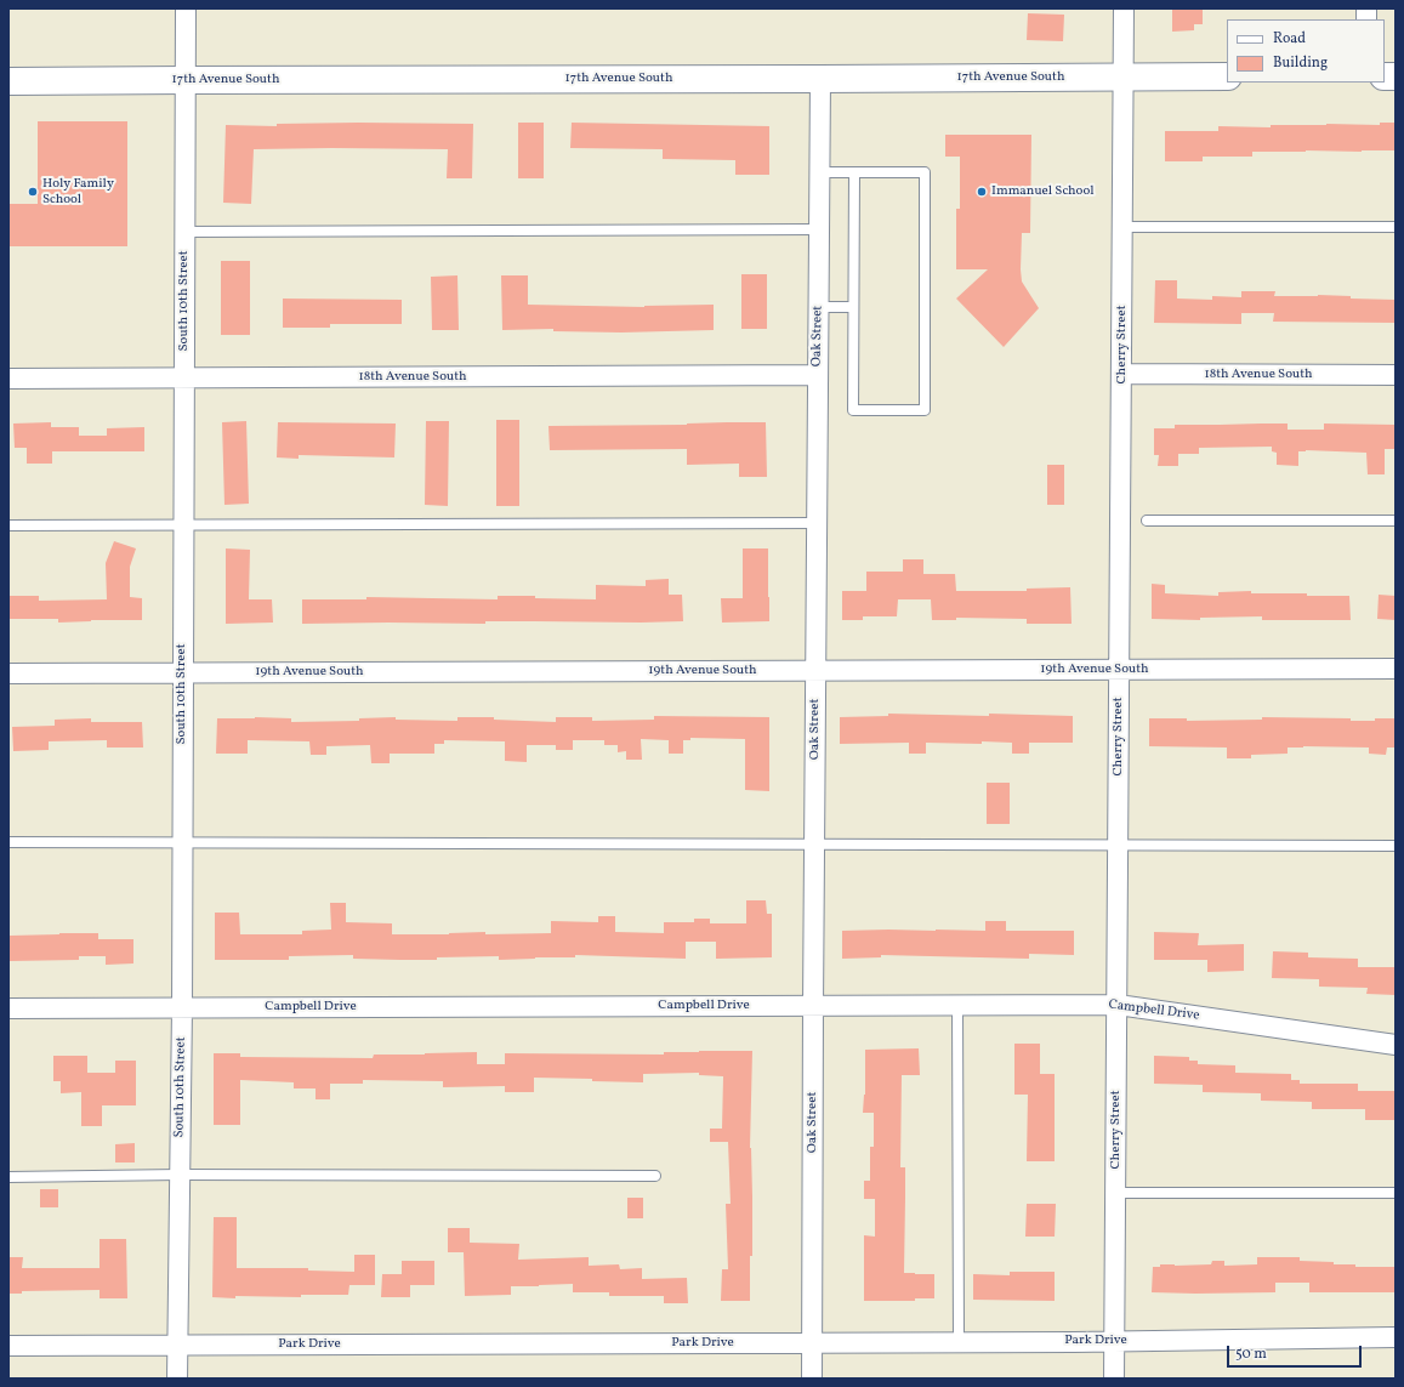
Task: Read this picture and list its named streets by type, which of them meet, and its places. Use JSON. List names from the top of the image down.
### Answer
{
  "streets": {
    "street": [
      "17th Avenue South",
      "South 10th Street",
      "Oak Street",
      "Cherry Street",
      "18th Avenue South",
      "19th Avenue South",
      "Campbell Drive",
      "Park Drive"
    ]
  },
  "crossings": [
    ["17th Avenue South", "South 10th Street"],
    ["17th Avenue South", "Oak Street"],
    ["17th Avenue South", "Cherry Street"],
    ["South 10th Street", "18th Avenue South"],
    ["South 10th Street", "19th Avenue South"],
    ["South 10th Street", "Campbell Drive"],
    ["South 10th Street", "Park Drive"],
    ["Oak Street", "18th Avenue South"],
    ["Oak Street", "19th Avenue South"],
    ["Oak Street", "Campbell Drive"],
    ["Oak Street", "Park Drive"],
    ["Cherry Street", "18th Avenue South"],
    ["Cherry Street", "19th Avenue South"],
    ["Cherry Street", "Campbell Drive"],
    ["Cherry Street", "Park Drive"]
  ],
  "places": ["Holy Family School", "Immanuel School"],
  "legend": ["Road", "Building"],
  "scale_bar": "50 m"
}
